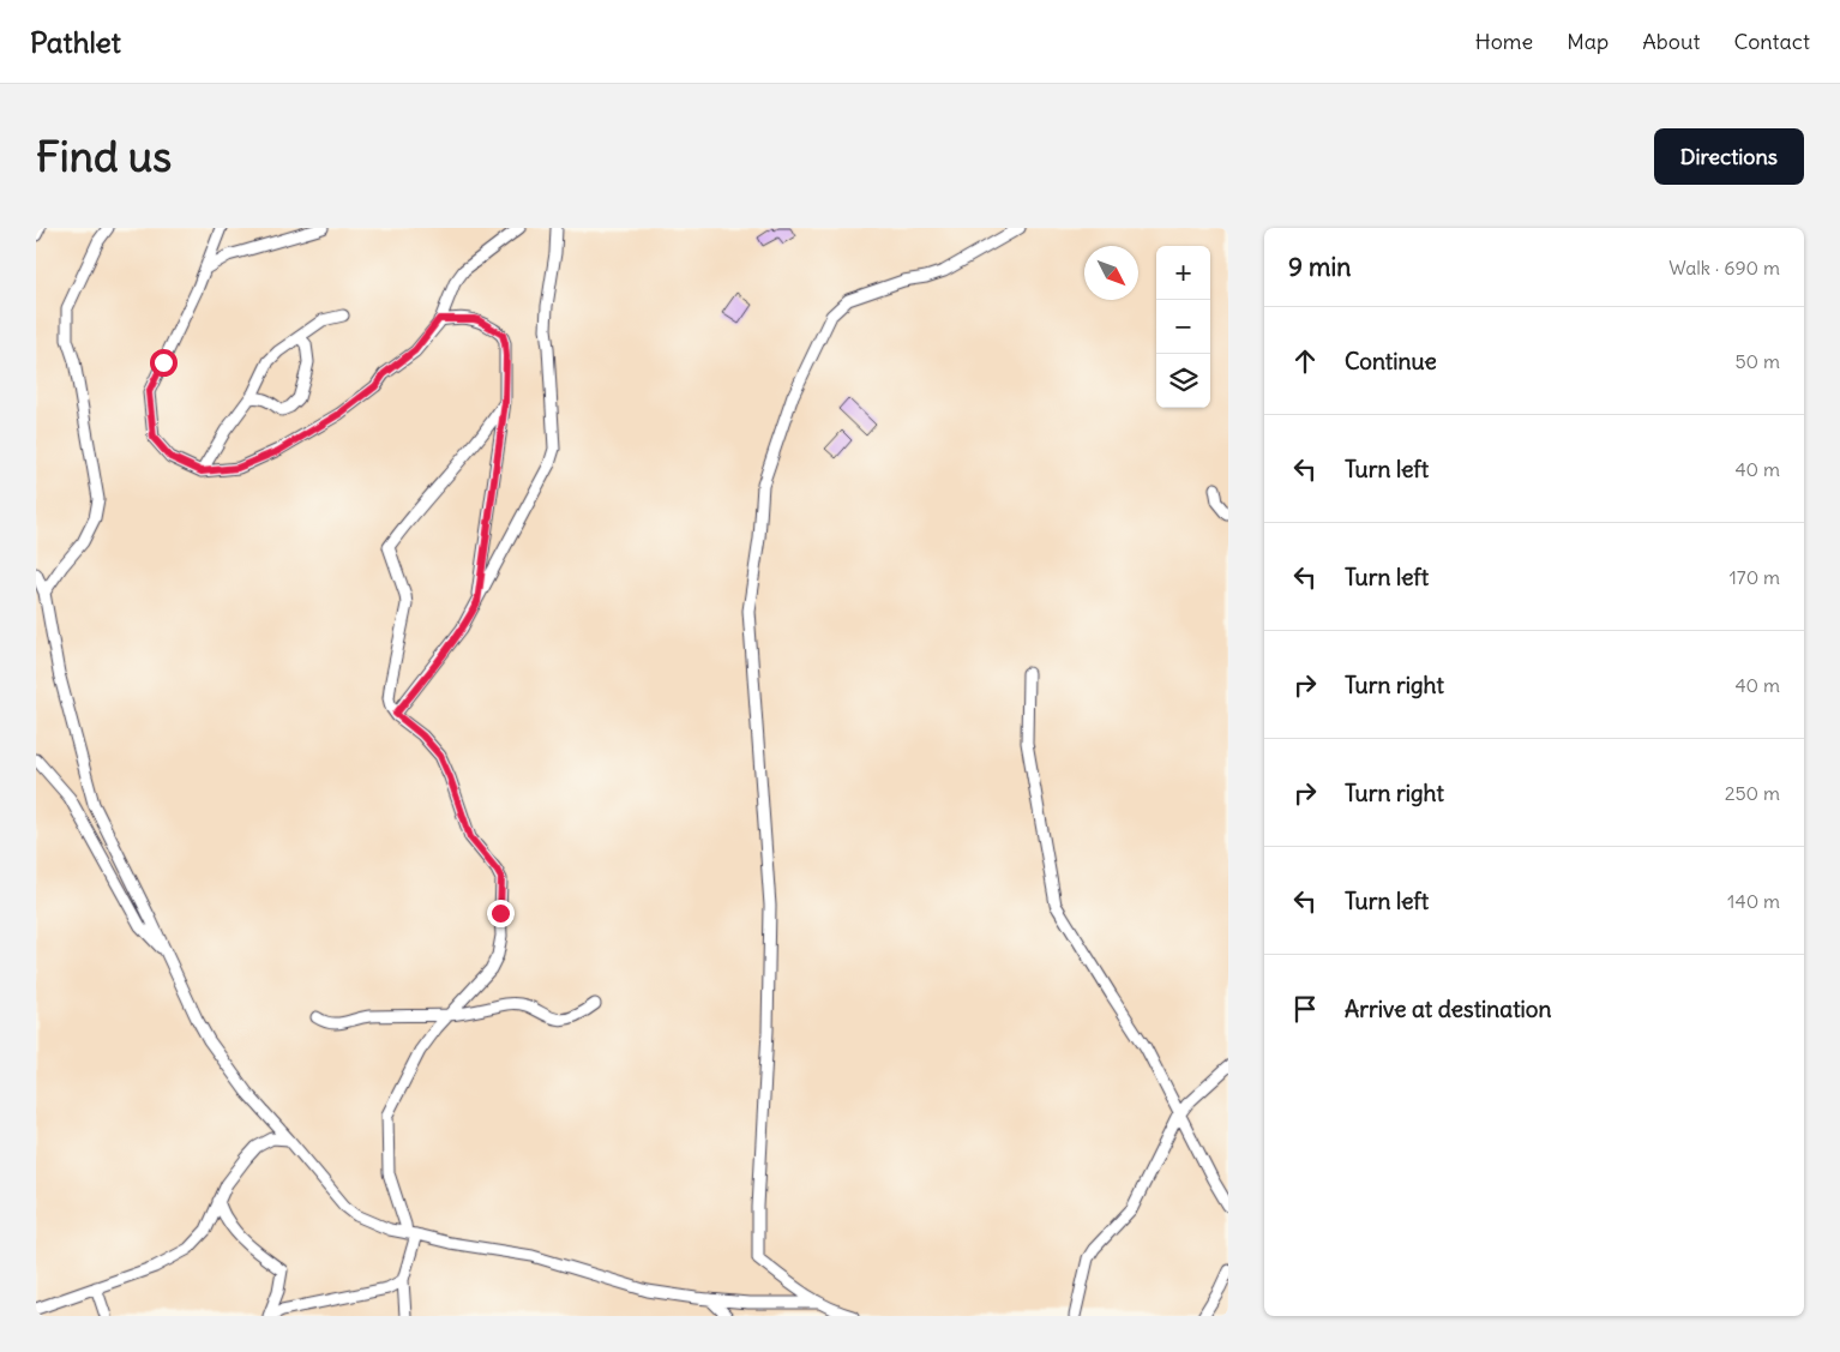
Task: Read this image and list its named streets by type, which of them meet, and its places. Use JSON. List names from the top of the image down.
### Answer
{
  "north": "bottom right",
  "page": {
    "header": "Pathlet",
    "nav": [
      "Home",
      "Map",
      "About",
      "Contact"
    ],
    "buttons": "Directions",
    "title": "Find us",
    "heading": ["9 min", "Walk · 690 m"],
    "map_buttons": ["+", "−"],
    "list": [
      ["Continue", "50 m"],
      ["Turn left", "40 m"],
      ["Turn left", "170 m"],
      ["Turn right", "40 m"],
      ["Turn right", "250 m"],
      ["Turn left", "140 m"],
      "Arrive at destination"
    ]
  }
}
